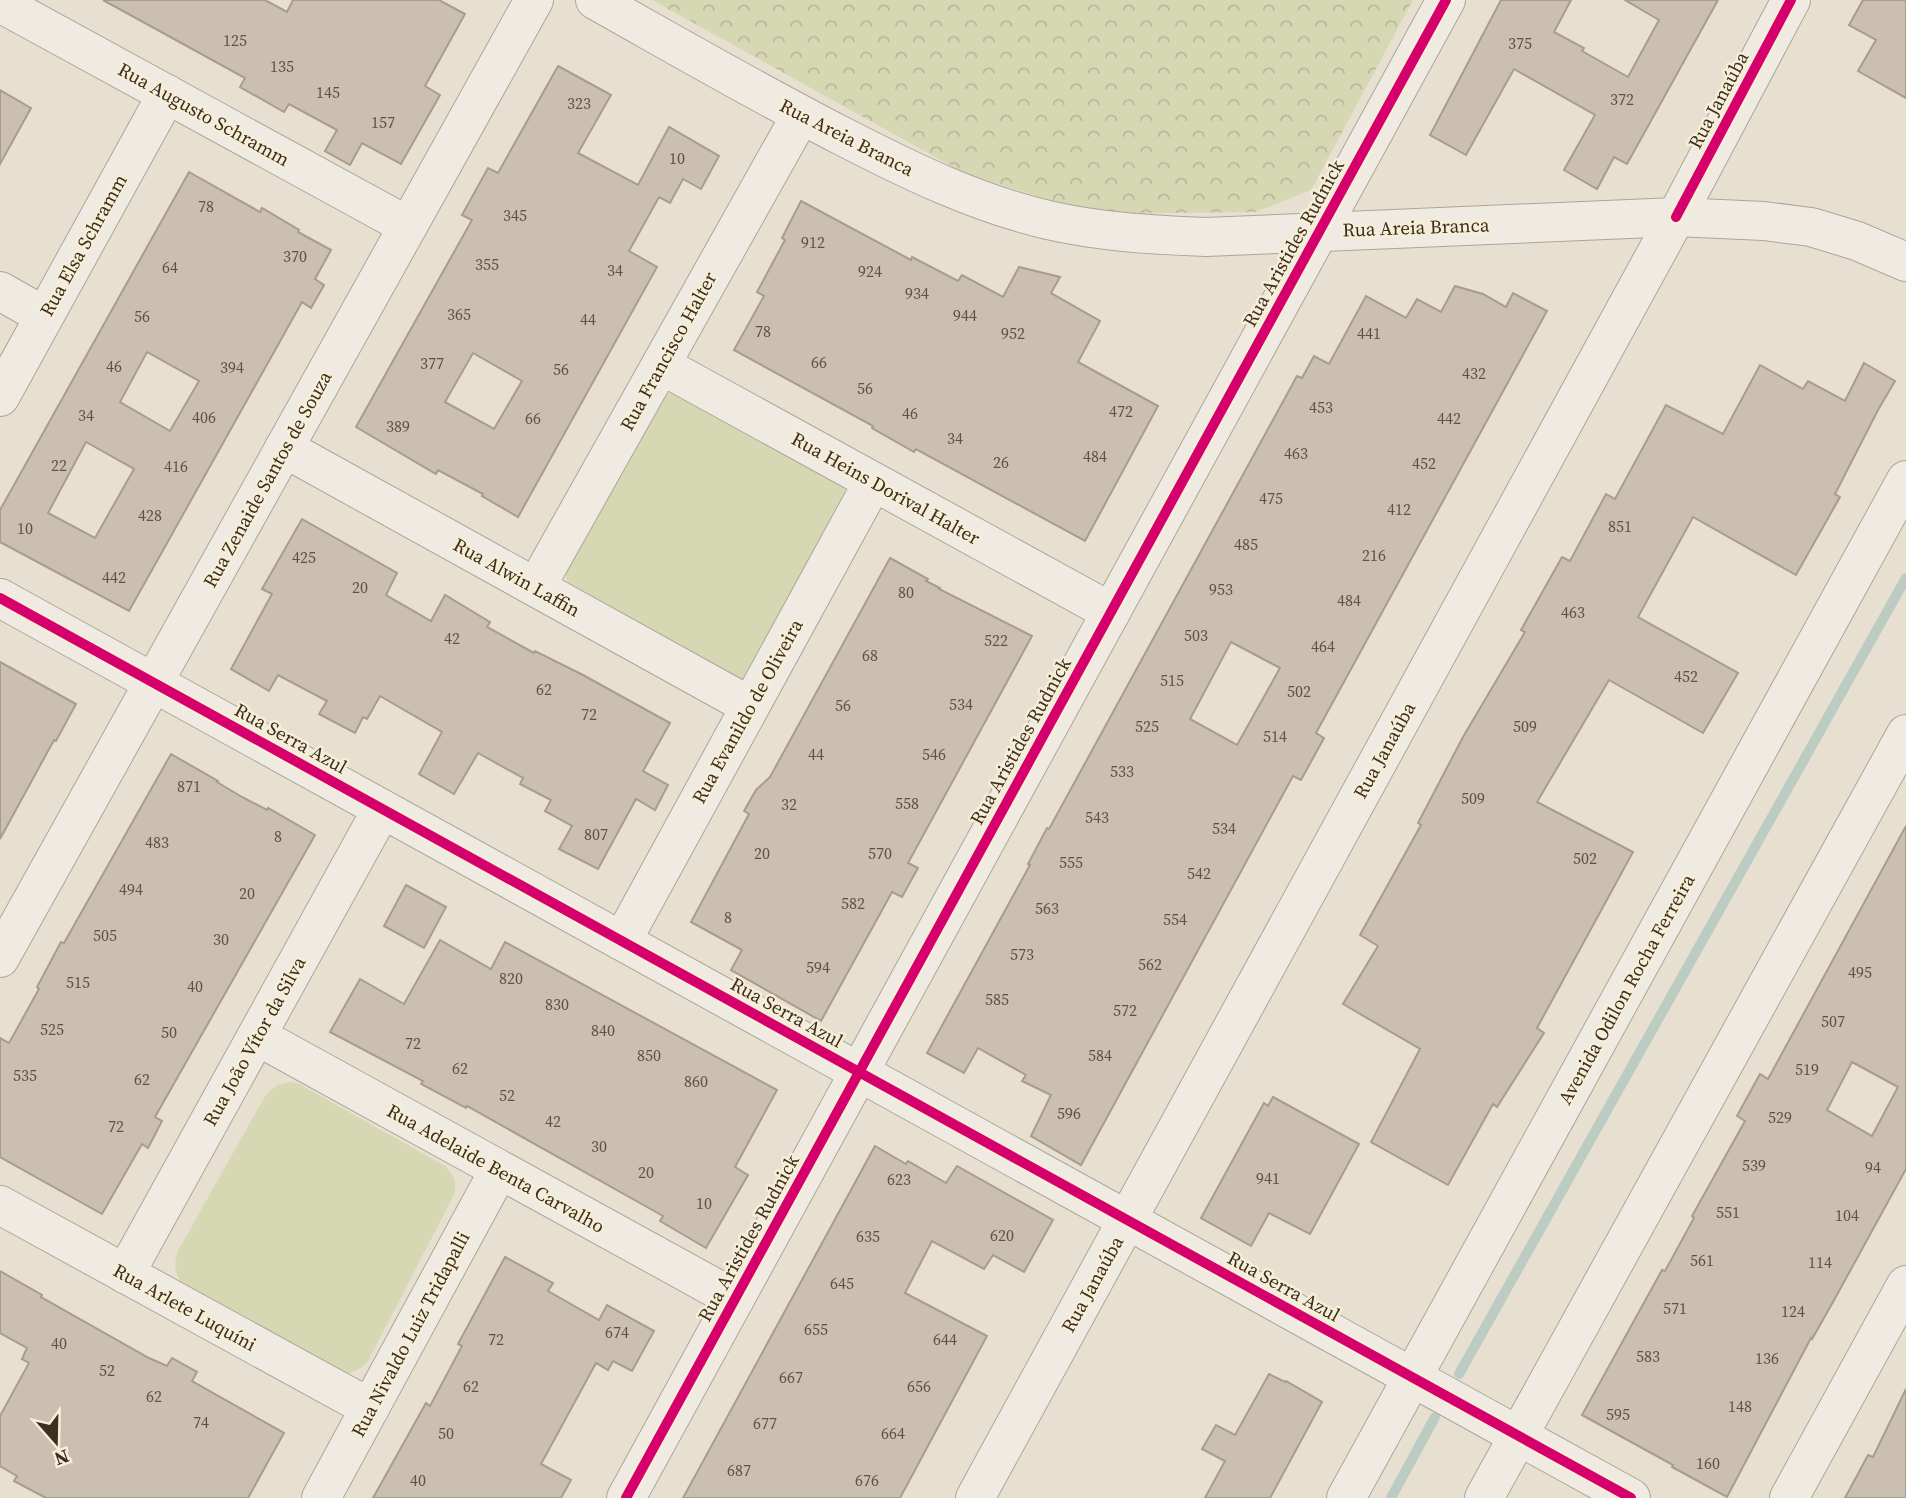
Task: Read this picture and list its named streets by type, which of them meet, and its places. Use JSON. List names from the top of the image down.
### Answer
{
  "streets": {
    "street": [
      "Rua Janaúba",
      "Rua Augusto Schramm",
      "Rua Areia Branca",
      "Rua Aristides Rudnick",
      "Rua Elsa Schramm",
      "Rua Francisco Halter",
      "Rua Zenaide Santos de Souza",
      "Rua Heins Dorival Halter",
      "Rua Alwin Laffin",
      "Rua Evanildo de Oliveira",
      "Rua Serra Azul",
      "Avenida Odilon Rocha Ferreira",
      "Rua João Vítor da Silva",
      "Rua Adelaide Benta Carvalho",
      "Rua Arlete Luquíni",
      "Rua Nivaldo Luiz Tridapalli"
    ]
  },
  "crossings": [
    ["Rua Janaúba", "Rua Areia Branca"],
    ["Rua Janaúba", "Rua Serra Azul"],
    ["Rua Augusto Schramm", "Rua Elsa Schramm"],
    ["Rua Augusto Schramm", "Rua Zenaide Santos de Souza"],
    ["Rua Areia Branca", "Rua Aristides Rudnick"],
    ["Rua Areia Branca", "Rua Francisco Halter"],
    ["Rua Aristides Rudnick", "Rua Heins Dorival Halter"],
    ["Rua Aristides Rudnick", "Rua Serra Azul"],
    ["Rua Aristides Rudnick", "Rua Adelaide Benta Carvalho"],
    ["Rua Francisco Halter", "Rua Heins Dorival Halter"],
    ["Rua Francisco Halter", "Rua Alwin Laffin"],
    ["Rua Zenaide Santos de Souza", "Rua Alwin Laffin"],
    ["Rua Zenaide Santos de Souza", "Rua Serra Azul"],
    ["Rua Heins Dorival Halter", "Rua Evanildo de Oliveira"],
    ["Rua Alwin Laffin", "Rua Evanildo de Oliveira"],
    ["Rua Evanildo de Oliveira", "Rua Serra Azul"],
    ["Rua Serra Azul", "Avenida Odilon Rocha Ferreira"],
    ["Rua Serra Azul", "Rua João Vítor da Silva"],
    ["Rua João Vítor da Silva", "Rua Adelaide Benta Carvalho"],
    ["Rua João Vítor da Silva", "Rua Arlete Luquíni"],
    ["Rua Adelaide Benta Carvalho", "Rua Nivaldo Luiz Tridapalli"],
    ["Rua Arlete Luquíni", "Rua Nivaldo Luiz Tridapalli"]
  ],
  "house_numbers": [
    "125",
    "375",
    "135",
    "145",
    "372",
    "323",
    "157",
    "10",
    "78",
    "345",
    "912",
    "370",
    "355",
    "64",
    "34",
    "924",
    "934",
    "365",
    "944",
    "56",
    "44",
    "78",
    "952",
    "441",
    "66",
    "377",
    "46",
    "394",
    "56",
    "432",
    "56",
    "453",
    "472",
    "46",
    "34",
    "406",
    "66",
    "442",
    "389",
    "34",
    "463",
    "484",
    "26",
    "452",
    "22",
    "416",
    "475",
    "412",
    "428",
    "851",
    "10",
    "485",
    "216",
    "425",
    "442",
    "20",
    "953",
    "80",
    "484",
    "463",
    "503",
    "42",
    "522",
    "464",
    "68",
    "452",
    "515",
    "62",
    "502",
    "534",
    "56",
    "72",
    "525",
    "509",
    "514",
    "44",
    "546",
    "533",
    "871",
    "509",
    "558",
    "32",
    "543",
    "534",
    "807",
    "8",
    "483",
    "20",
    "570",
    "502",
    "555",
    "542",
    "494",
    "20",
    "582",
    "563",
    "8",
    "554",
    "505",
    "30",
    "573",
    "562",
    "594",
    "495",
    "820",
    "515",
    "40",
    "585",
    "830",
    "572",
    "507",
    "525",
    "840",
    "50",
    "72",
    "850",
    "584",
    "62",
    "519",
    "535",
    "62",
    "860",
    "52",
    "596",
    "529",
    "42",
    "72",
    "30",
    "539",
    "94",
    "20",
    "941",
    "623",
    "10",
    "551",
    "104",
    "620",
    "635",
    "561",
    "114",
    "645",
    "571",
    "124",
    "655",
    "674",
    "72",
    "644",
    "40",
    "583",
    "136",
    "52",
    "667",
    "62",
    "656",
    "62",
    "148",
    "595",
    "74",
    "677",
    "50",
    "664",
    "160",
    "687",
    "40",
    "676"
  ],
  "north": "bottom"
}
